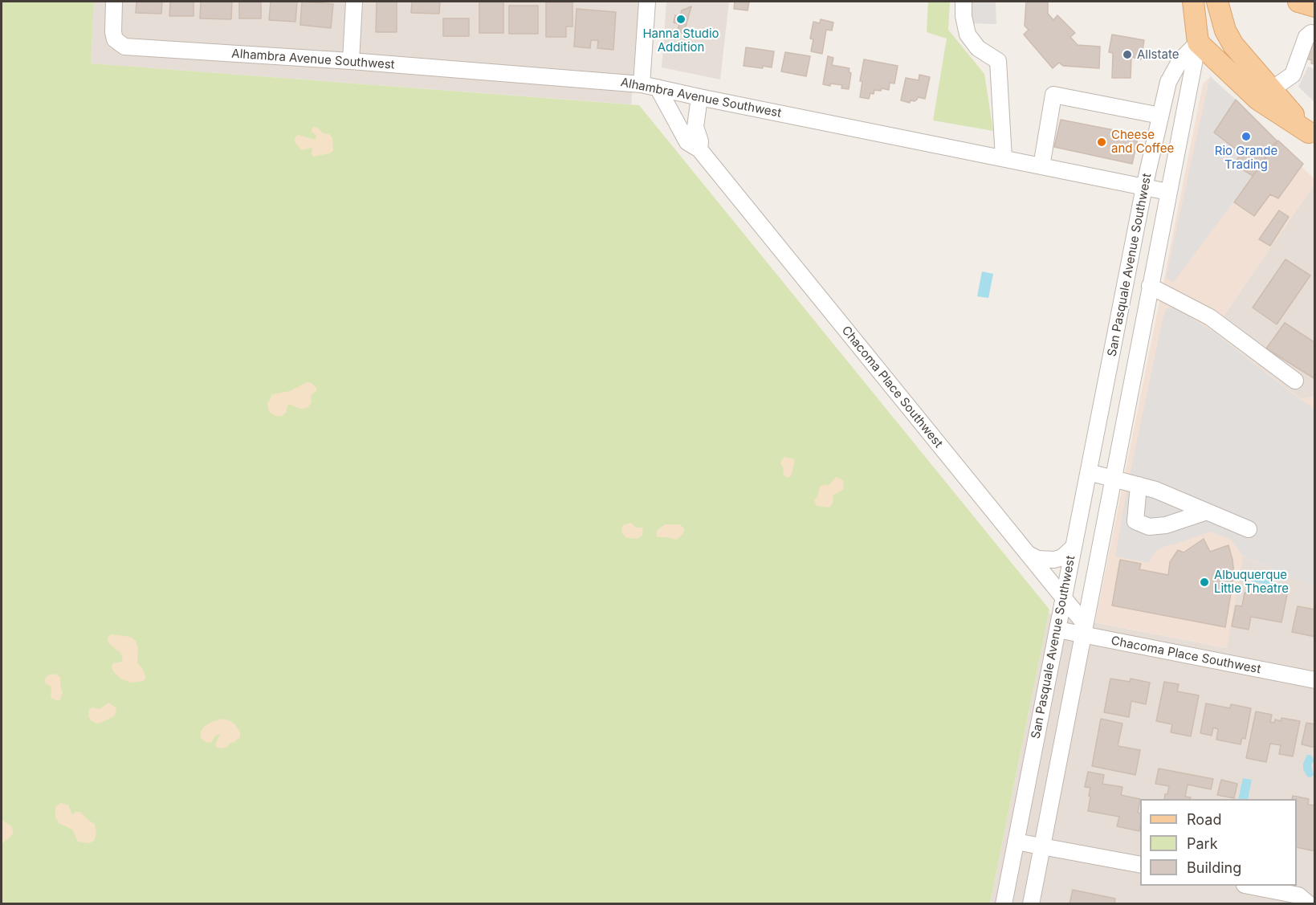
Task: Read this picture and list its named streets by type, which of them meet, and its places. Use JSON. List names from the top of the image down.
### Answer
{
  "streets": {
    "street": ["Alhambra Avenue Southwest", "San Pasquale Avenue Southwest", "Chacoma Place Southwest"]
  },
  "crossings": [
    ["Alhambra Avenue Southwest", "San Pasquale Avenue Southwest"],
    ["Alhambra Avenue Southwest", "Chacoma Place Southwest"],
    ["San Pasquale Avenue Southwest", "Chacoma Place Southwest"]
  ],
  "places": [
    "Hanna Studio Addition",
    "Allstate",
    "Rio Grande Trading",
    "Cheese and Coffee",
    "Albuquerque Little Theatre"
  ],
  "legend": ["Road", "Park", "Building"]
}
